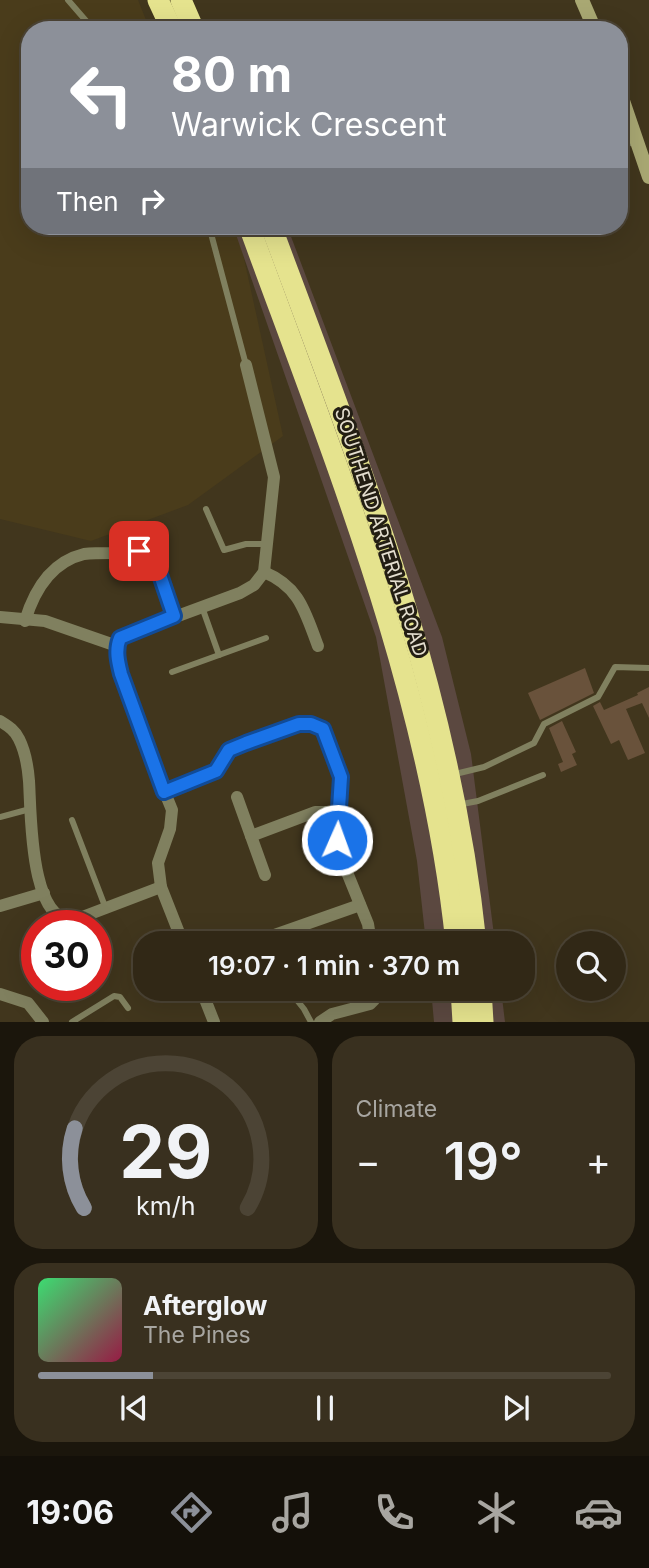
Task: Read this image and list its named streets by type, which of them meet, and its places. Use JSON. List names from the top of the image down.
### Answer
{
  "streets": {
    "highway": ["SOUTHEND ARTERIAL ROAD"]
  },
  "page": {
    "turn": ["80 m", "Warwick Crescent"],
    "then": "Then",
    "limit": "30",
    "trip": "19:07 · 1 min · 370 m",
    "tile": "Climate",
    "heat": ["−", "19°", "+"],
    "song": ["Afterglow", "The Pines"],
    "tabs": "19:06",
    "gauge": ["29", "km/h"]
  }
}
